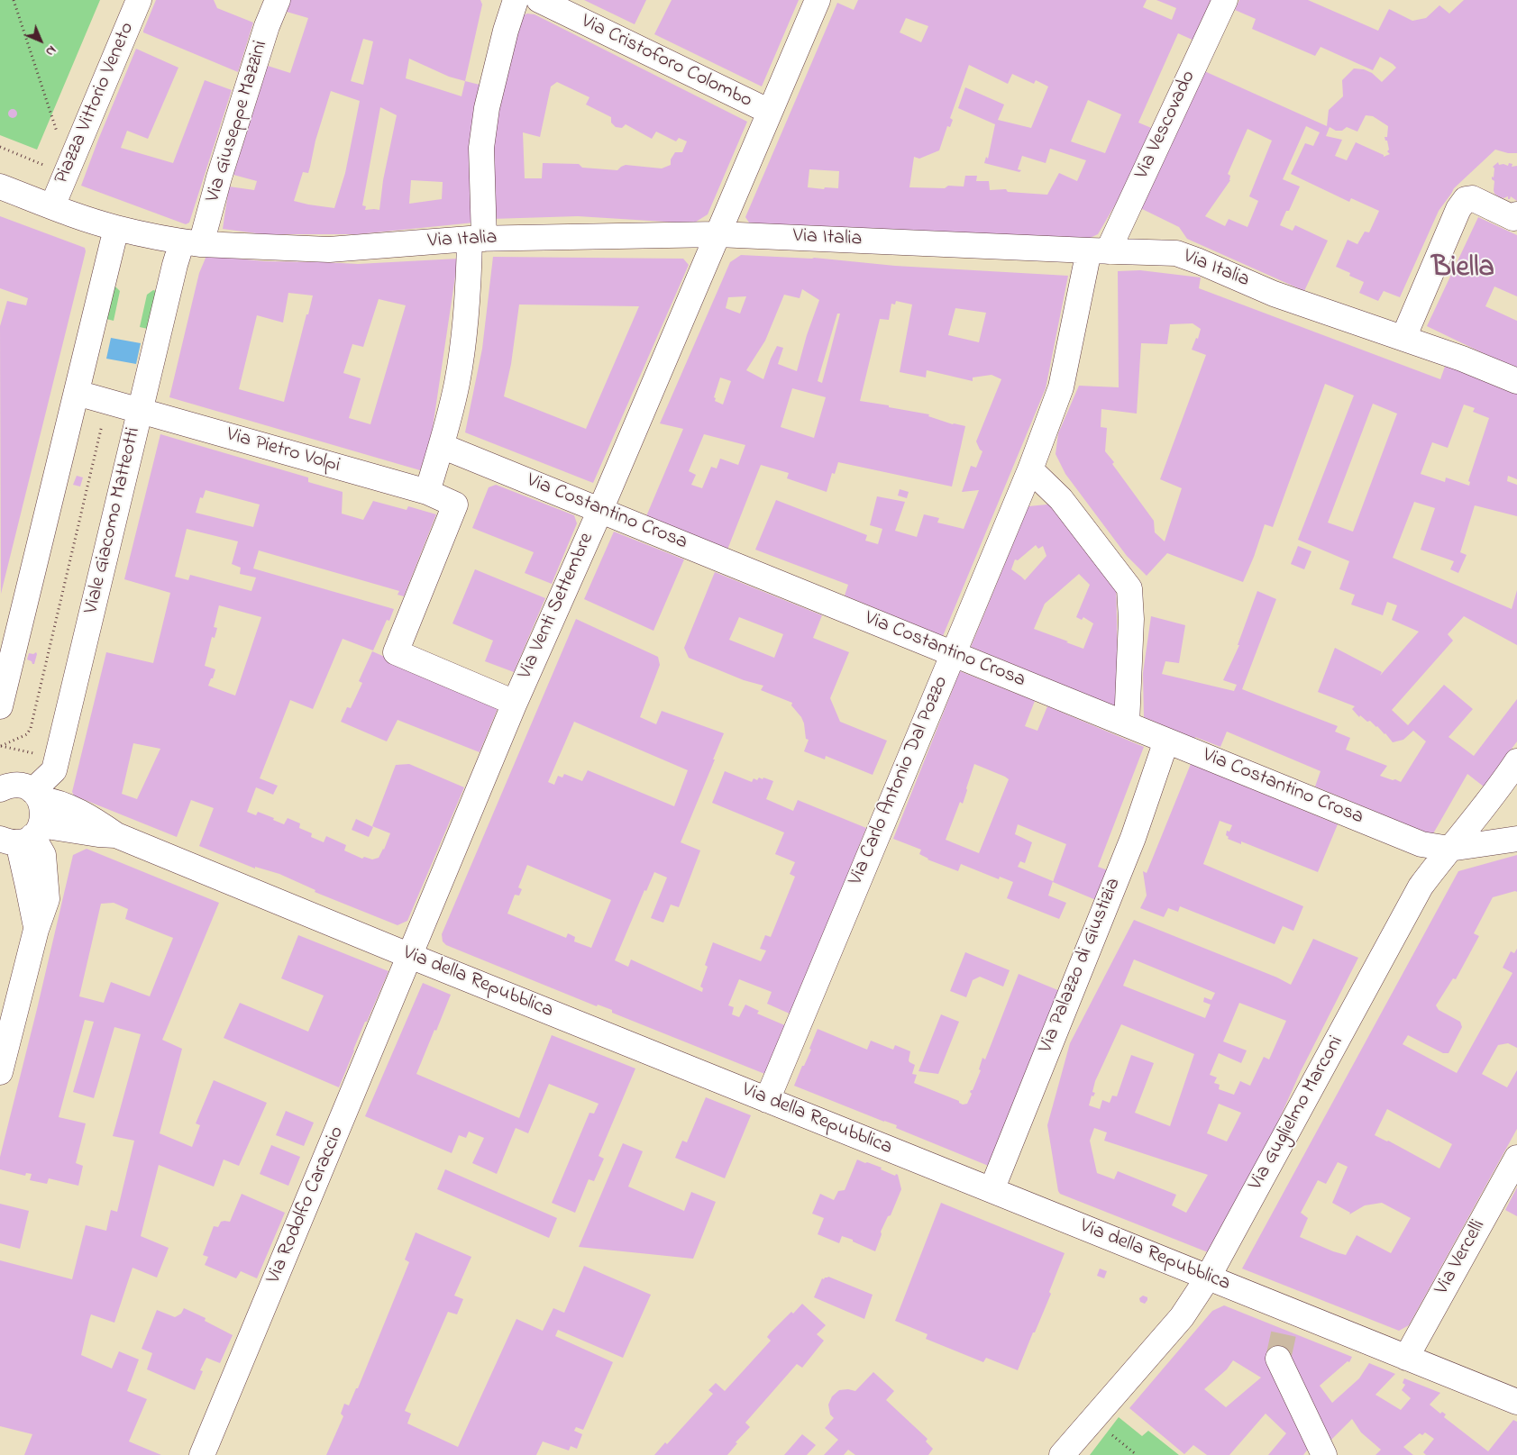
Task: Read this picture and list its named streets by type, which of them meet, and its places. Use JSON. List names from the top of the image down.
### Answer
{
  "streets": {
    "street": [
      "Via Cristoforo Colombo",
      "Piazza Vittorio Veneto",
      "Via Giuseppe Mazzini",
      "Via Vescovado",
      "Via Italia",
      "Via Pietro Volpi",
      "Via Costantino Crosa",
      "Viale Giacomo Matteotti",
      "Via Venti Settembre",
      "Via Carlo Antonio Dal Pozzo",
      "Via Palazzo di Giustizia",
      "Via della Repubblica",
      "Via Guglielmo Marconi",
      "Via Rodolfo Caraccio",
      "Via Vercelli"
    ]
  },
  "crossings": [
    ["Via Cristoforo Colombo", "Via Venti Settembre"],
    ["Piazza Vittorio Veneto", "Via Italia"],
    ["Via Giuseppe Mazzini", "Via Italia"],
    ["Via Giuseppe Mazzini", "Viale Giacomo Matteotti"],
    ["Via Vescovado", "Via Italia"],
    ["Via Vescovado", "Via Carlo Antonio Dal Pozzo"],
    ["Via Italia", "Viale Giacomo Matteotti"],
    ["Via Italia", "Via Venti Settembre"],
    ["Via Pietro Volpi", "Viale Giacomo Matteotti"],
    ["Via Pietro Volpi", "Via Venti Settembre"],
    ["Via Costantino Crosa", "Via Venti Settembre"],
    ["Via Costantino Crosa", "Via Carlo Antonio Dal Pozzo"],
    ["Via Costantino Crosa", "Via Palazzo di Giustizia"],
    ["Via Costantino Crosa", "Via Guglielmo Marconi"],
    ["Viale Giacomo Matteotti", "Via della Repubblica"],
    ["Via Venti Settembre", "Via della Repubblica"],
    ["Via Venti Settembre", "Via Rodolfo Caraccio"],
    ["Via Carlo Antonio Dal Pozzo", "Via della Repubblica"],
    ["Via Palazzo di Giustizia", "Via della Repubblica"],
    ["Via della Repubblica", "Via Guglielmo Marconi"],
    ["Via della Repubblica", "Via Rodolfo Caraccio"],
    ["Via della Repubblica", "Via Vercelli"]
  ],
  "districts": ["Biella"],
  "north": "bottom right"
}
